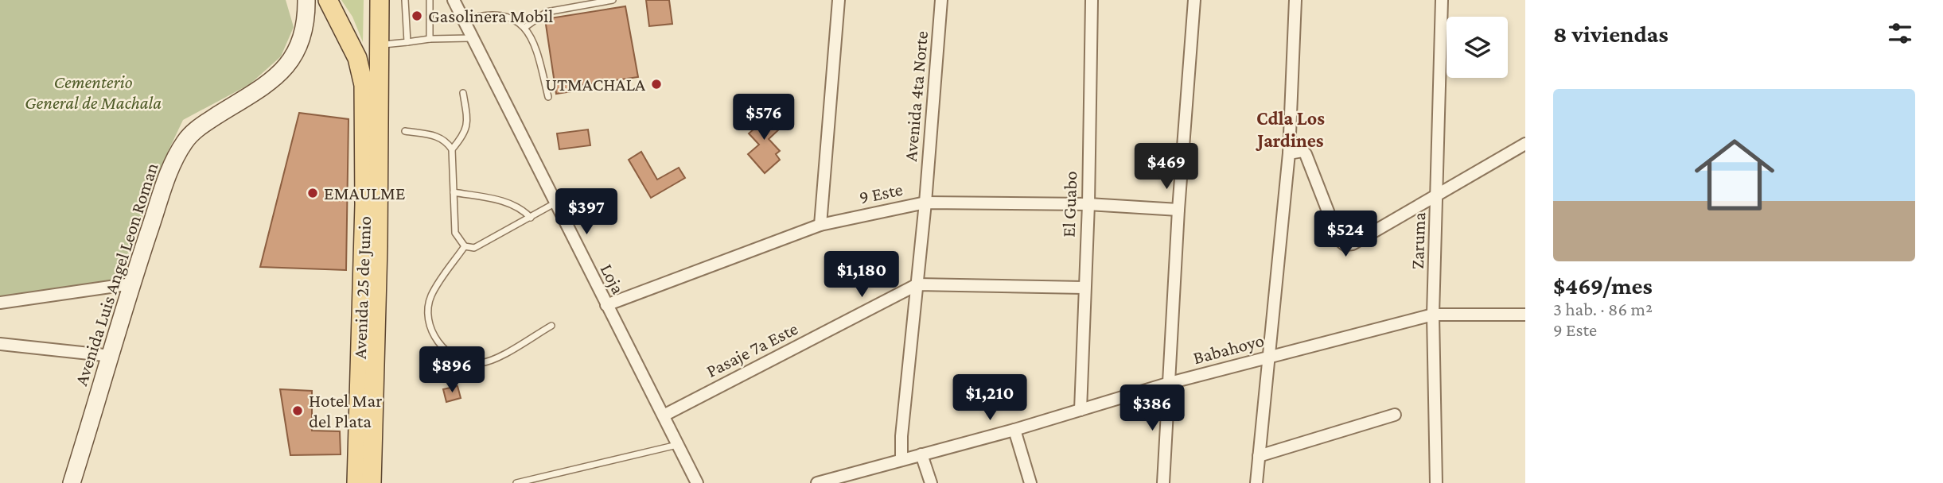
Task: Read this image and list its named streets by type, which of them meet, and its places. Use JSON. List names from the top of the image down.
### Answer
{
  "streets": {
    "main road": ["Avenida Luis Angel Leon Roman", "Avenida 25 de Junio"],
    "street": [
      "Avenida 4ta Norte",
      "9 Este",
      "El Guabo",
      "Zaruma",
      "Loja",
      "Babahoyo",
      "Pasaje 7a Este"
    ]
  },
  "crossings": [
    ["Avenida 4ta Norte", "9 Este"],
    ["Avenida 4ta Norte", "Babahoyo"],
    ["Avenida 4ta Norte", "Pasaje 7a Este"],
    ["9 Este", "El Guabo"],
    ["9 Este", "Loja"],
    ["El Guabo", "Babahoyo"],
    ["El Guabo", "Pasaje 7a Este"],
    ["Zaruma", "Babahoyo"],
    ["Loja", "Pasaje 7a Este"]
  ],
  "districts": ["Cdla Los Jardines"],
  "parks": ["Cementerio General de Machala"],
  "places": [
    "Gasolinera Mobil",
    "UTMACHALA",
    "EMAULME",
    "Hotel Mar del Plata"
  ],
  "page": {
    "heading": "8 viviendas",
    "list": [
      {
        "name": "$469/mes",
        "note": "3 hab. · 86 m² · 9 Este"
      }
    ],
    "price": [
      "$576",
      "$469",
      "$397",
      "$524",
      "$1,180",
      "$896",
      "$1,210",
      "$386"
    ]
  }
}
